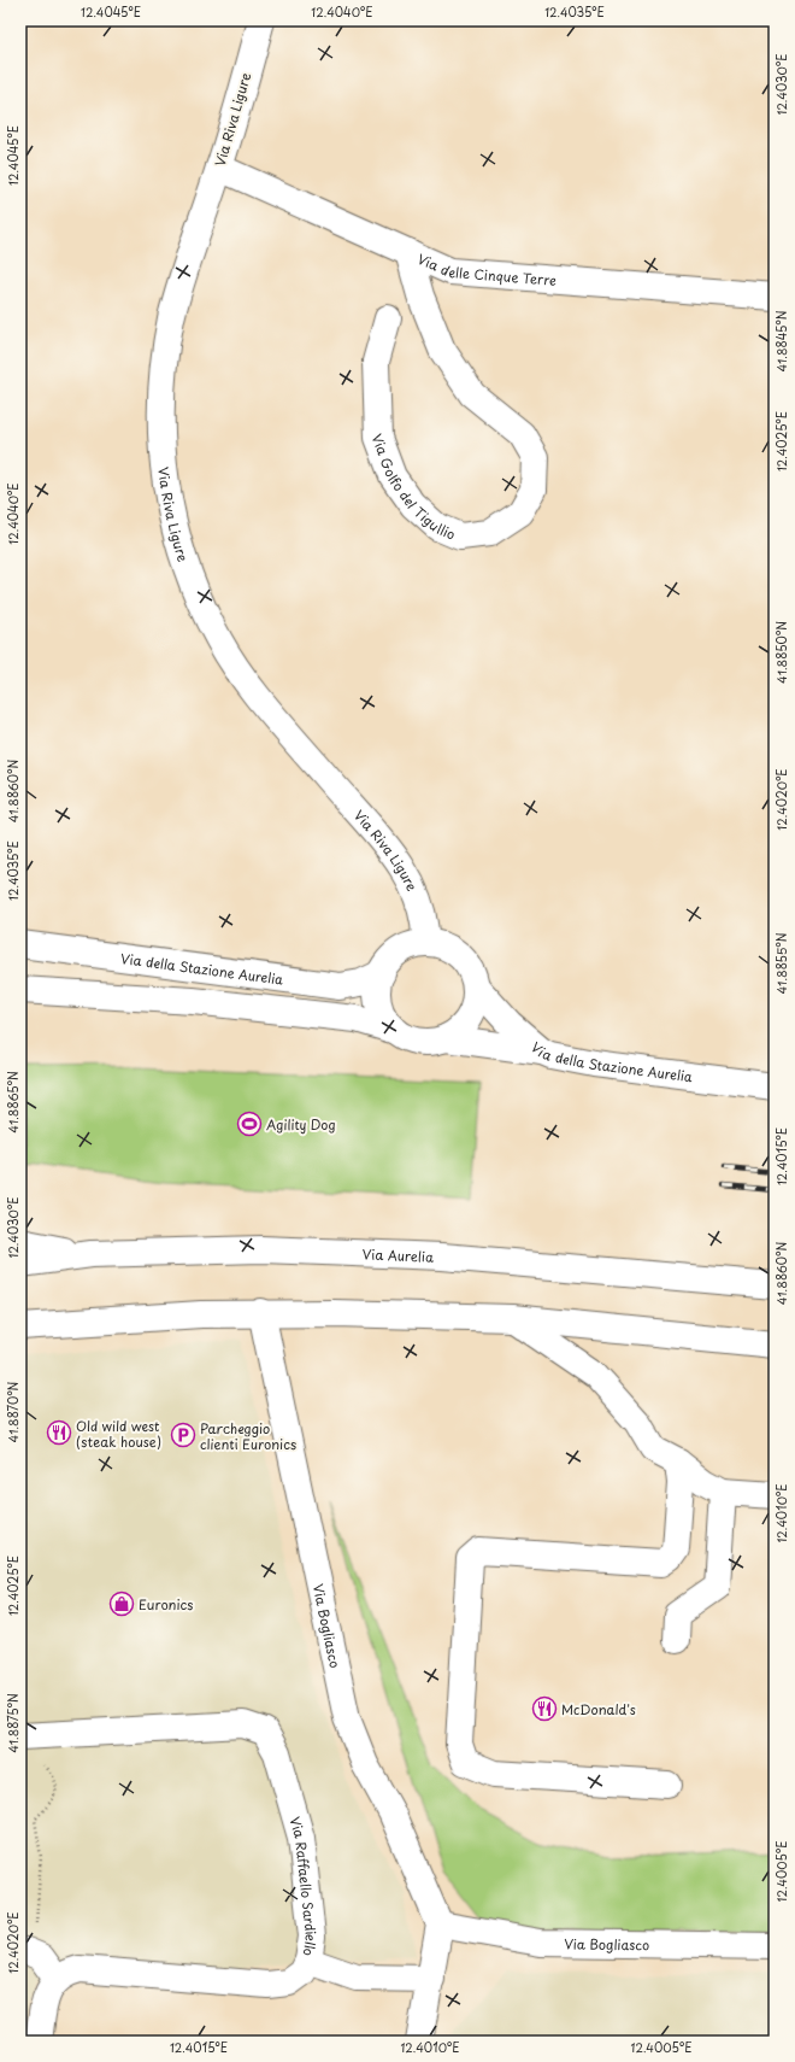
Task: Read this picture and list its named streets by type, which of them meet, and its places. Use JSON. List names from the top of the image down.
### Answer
{
  "streets": {
    "main road": [
      "Via Riva Ligure",
      "Via delle Cinque Terre",
      "Via Golfo del Tigullio",
      "Via della Stazione Aurelia",
      "Via Aurelia",
      "Via Bogliasco",
      "Via Raffaello Sardiello"
    ]
  },
  "crossings": [
    ["Via Riva Ligure", "Via delle Cinque Terre"],
    ["Via Riva Ligure", "Via della Stazione Aurelia"],
    ["Via delle Cinque Terre", "Via Golfo del Tigullio"]
  ],
  "places": {
    "sports": ["Agility Dog"],
    "restaurant": ["Old wild west (steak house)", "McDonald's"],
    "parking": ["Parcheggio clienti Euronics"],
    "shop": ["Euronics"]
  },
  "coordinates": [
    "12.4045°E",
    "12.4040°E",
    "12.4035°E",
    "12.4030°E",
    "41.8845°N",
    "12.4025°E",
    "41.8850°N",
    "41.8860°N",
    "12.4020°E",
    "41.8855°N",
    "41.8865°N",
    "12.4015°E",
    "41.8870°N",
    "12.4010°E",
    "41.8875°N",
    "12.4005°E"
  ]
}
